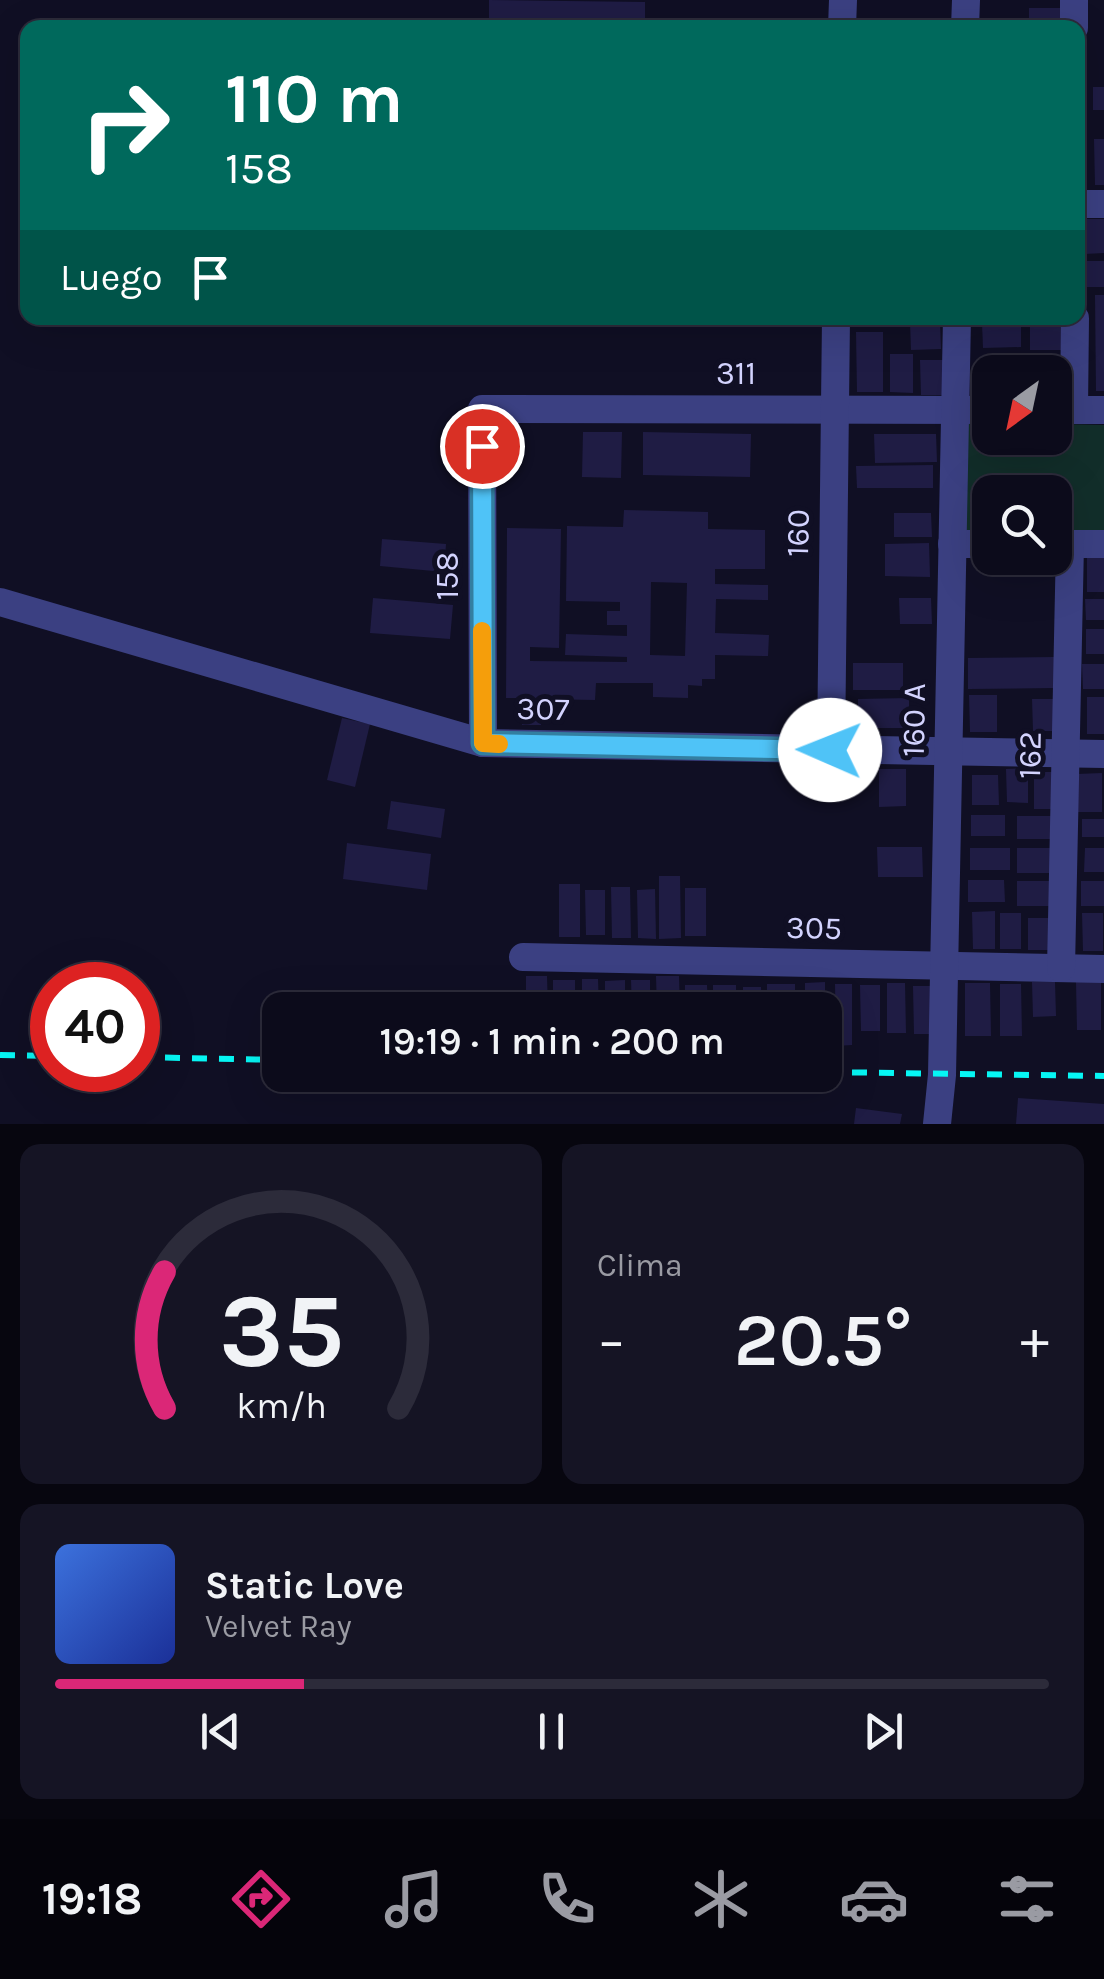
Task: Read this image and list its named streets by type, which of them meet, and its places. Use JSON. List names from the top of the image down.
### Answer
{
  "streets": {
    "street": [
      "311",
      "160",
      "158",
      "307",
      "160 A",
      "162",
      "305"
    ]
  },
  "crossings": [
    ["311", "160"],
    ["311", "158"],
    ["311", "160 A"],
    ["160", "307"],
    ["158", "307"],
    ["307", "160 A"],
    ["307", "162"],
    ["160 A", "305"],
    ["162", "305"]
  ],
  "north": "bottom left",
  "page": {
    "turn": ["110 m", "158"],
    "then": "Luego",
    "limit": "40",
    "trip": "19:19 · 1 min · 200 m",
    "tile": "Clima",
    "heat": ["−", "20.5°", "+"],
    "song": ["Static Love", "Velvet Ray"],
    "tabs": "19:18",
    "gauge": ["35", "km/h"]
  }
}
